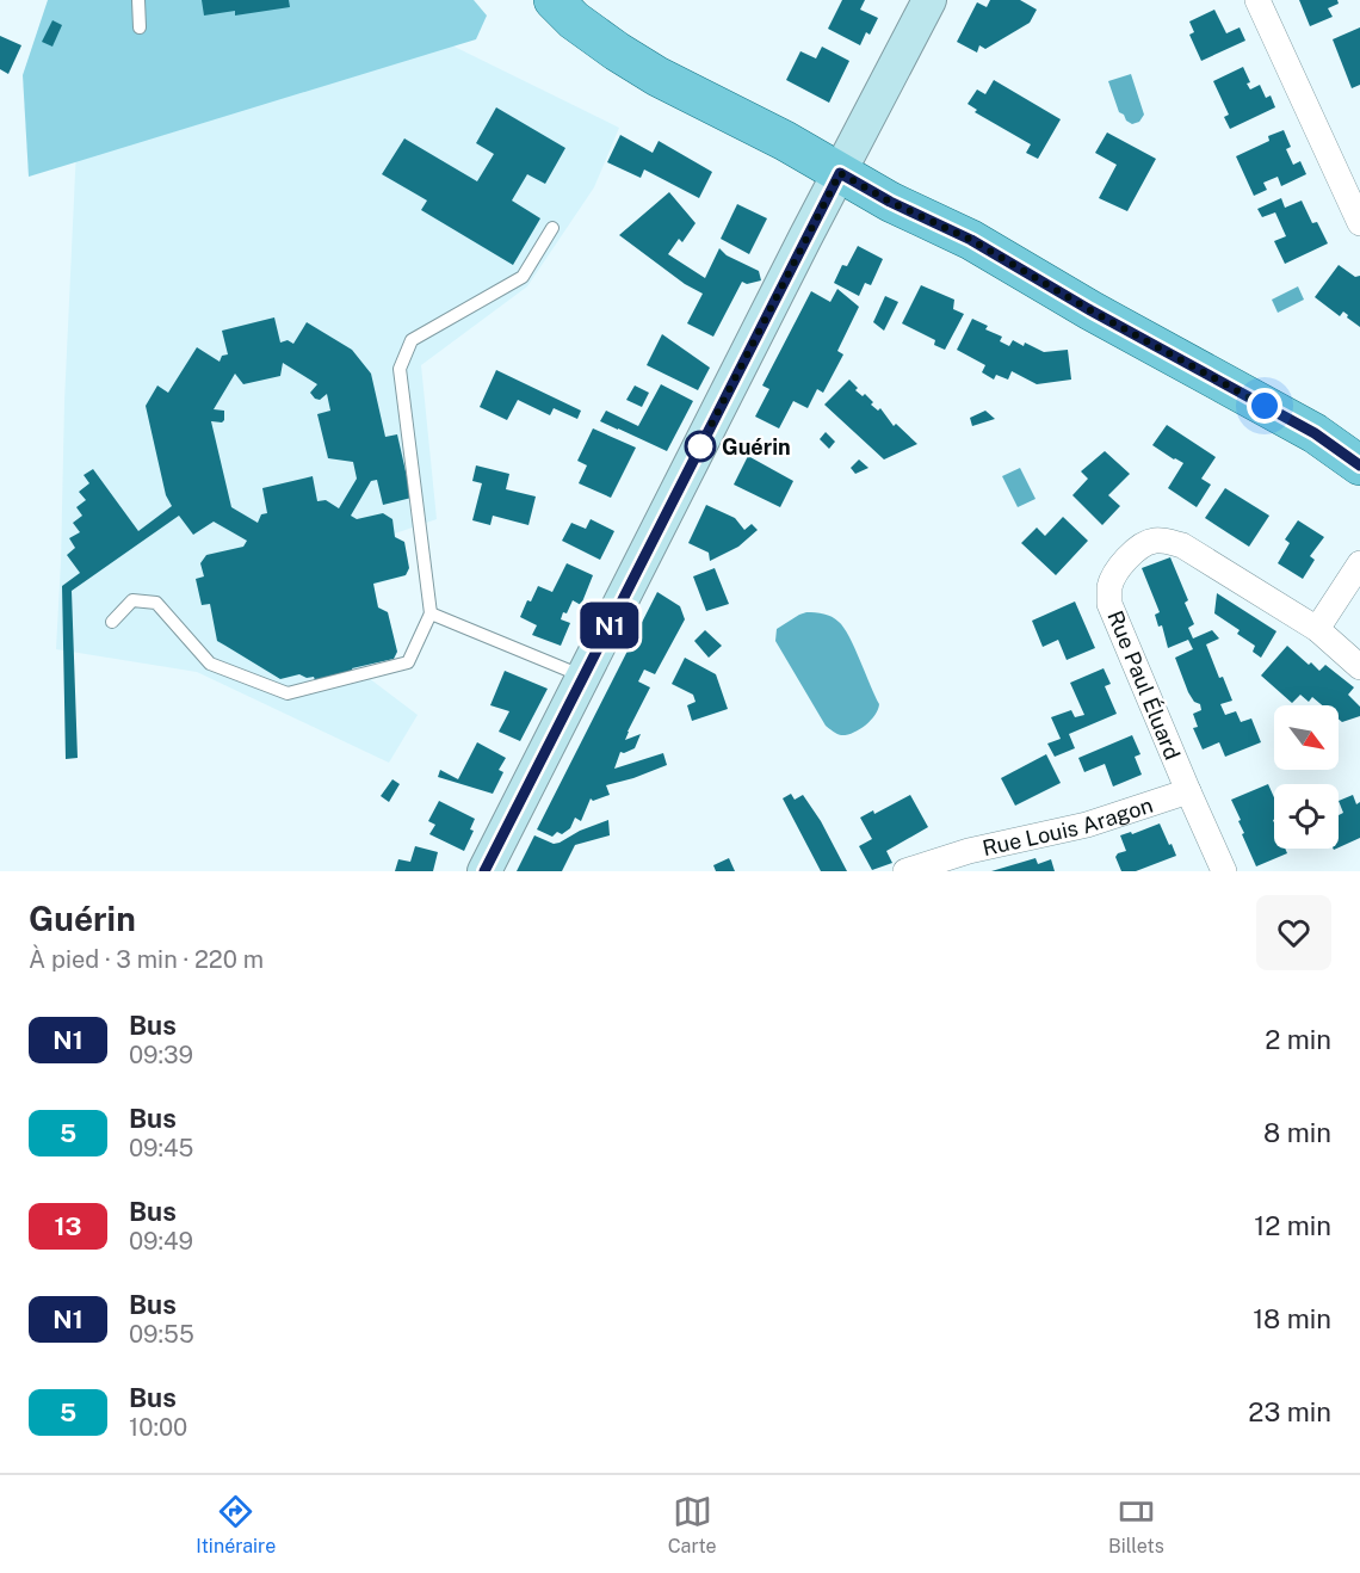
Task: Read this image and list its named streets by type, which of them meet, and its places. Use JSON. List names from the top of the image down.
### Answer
{
  "streets": {
    "street": ["Rue Paul Éluard", "Rue Louis Aragon"]
  },
  "crossings": [
    ["Rue Paul Éluard", "Rue Louis Aragon"]
  ],
  "places": ["Guérin"],
  "lines": ["bus line N1"],
  "north": "bottom right",
  "page": {
    "on_map": "N1",
    "heading": ["Guérin", "À pied · 3 min · 220 m"],
    "list": [
      {
        "mark": "N1",
        "name": "Bus",
        "note": "09:39",
        "value": "2 min"
      },
      {
        "mark": "5",
        "name": "Bus",
        "note": "09:45",
        "value": "8 min"
      },
      {
        "mark": "13",
        "name": "Bus",
        "note": "09:49",
        "value": "12 min"
      },
      {
        "mark": "N1",
        "name": "Bus",
        "note": "09:55",
        "value": "18 min"
      },
      {
        "mark": "5",
        "name": "Bus",
        "note": "10:00",
        "value": "23 min"
      }
    ],
    "tabs": ["Itinéraire", "Carte", "Billets"]
  }
}
